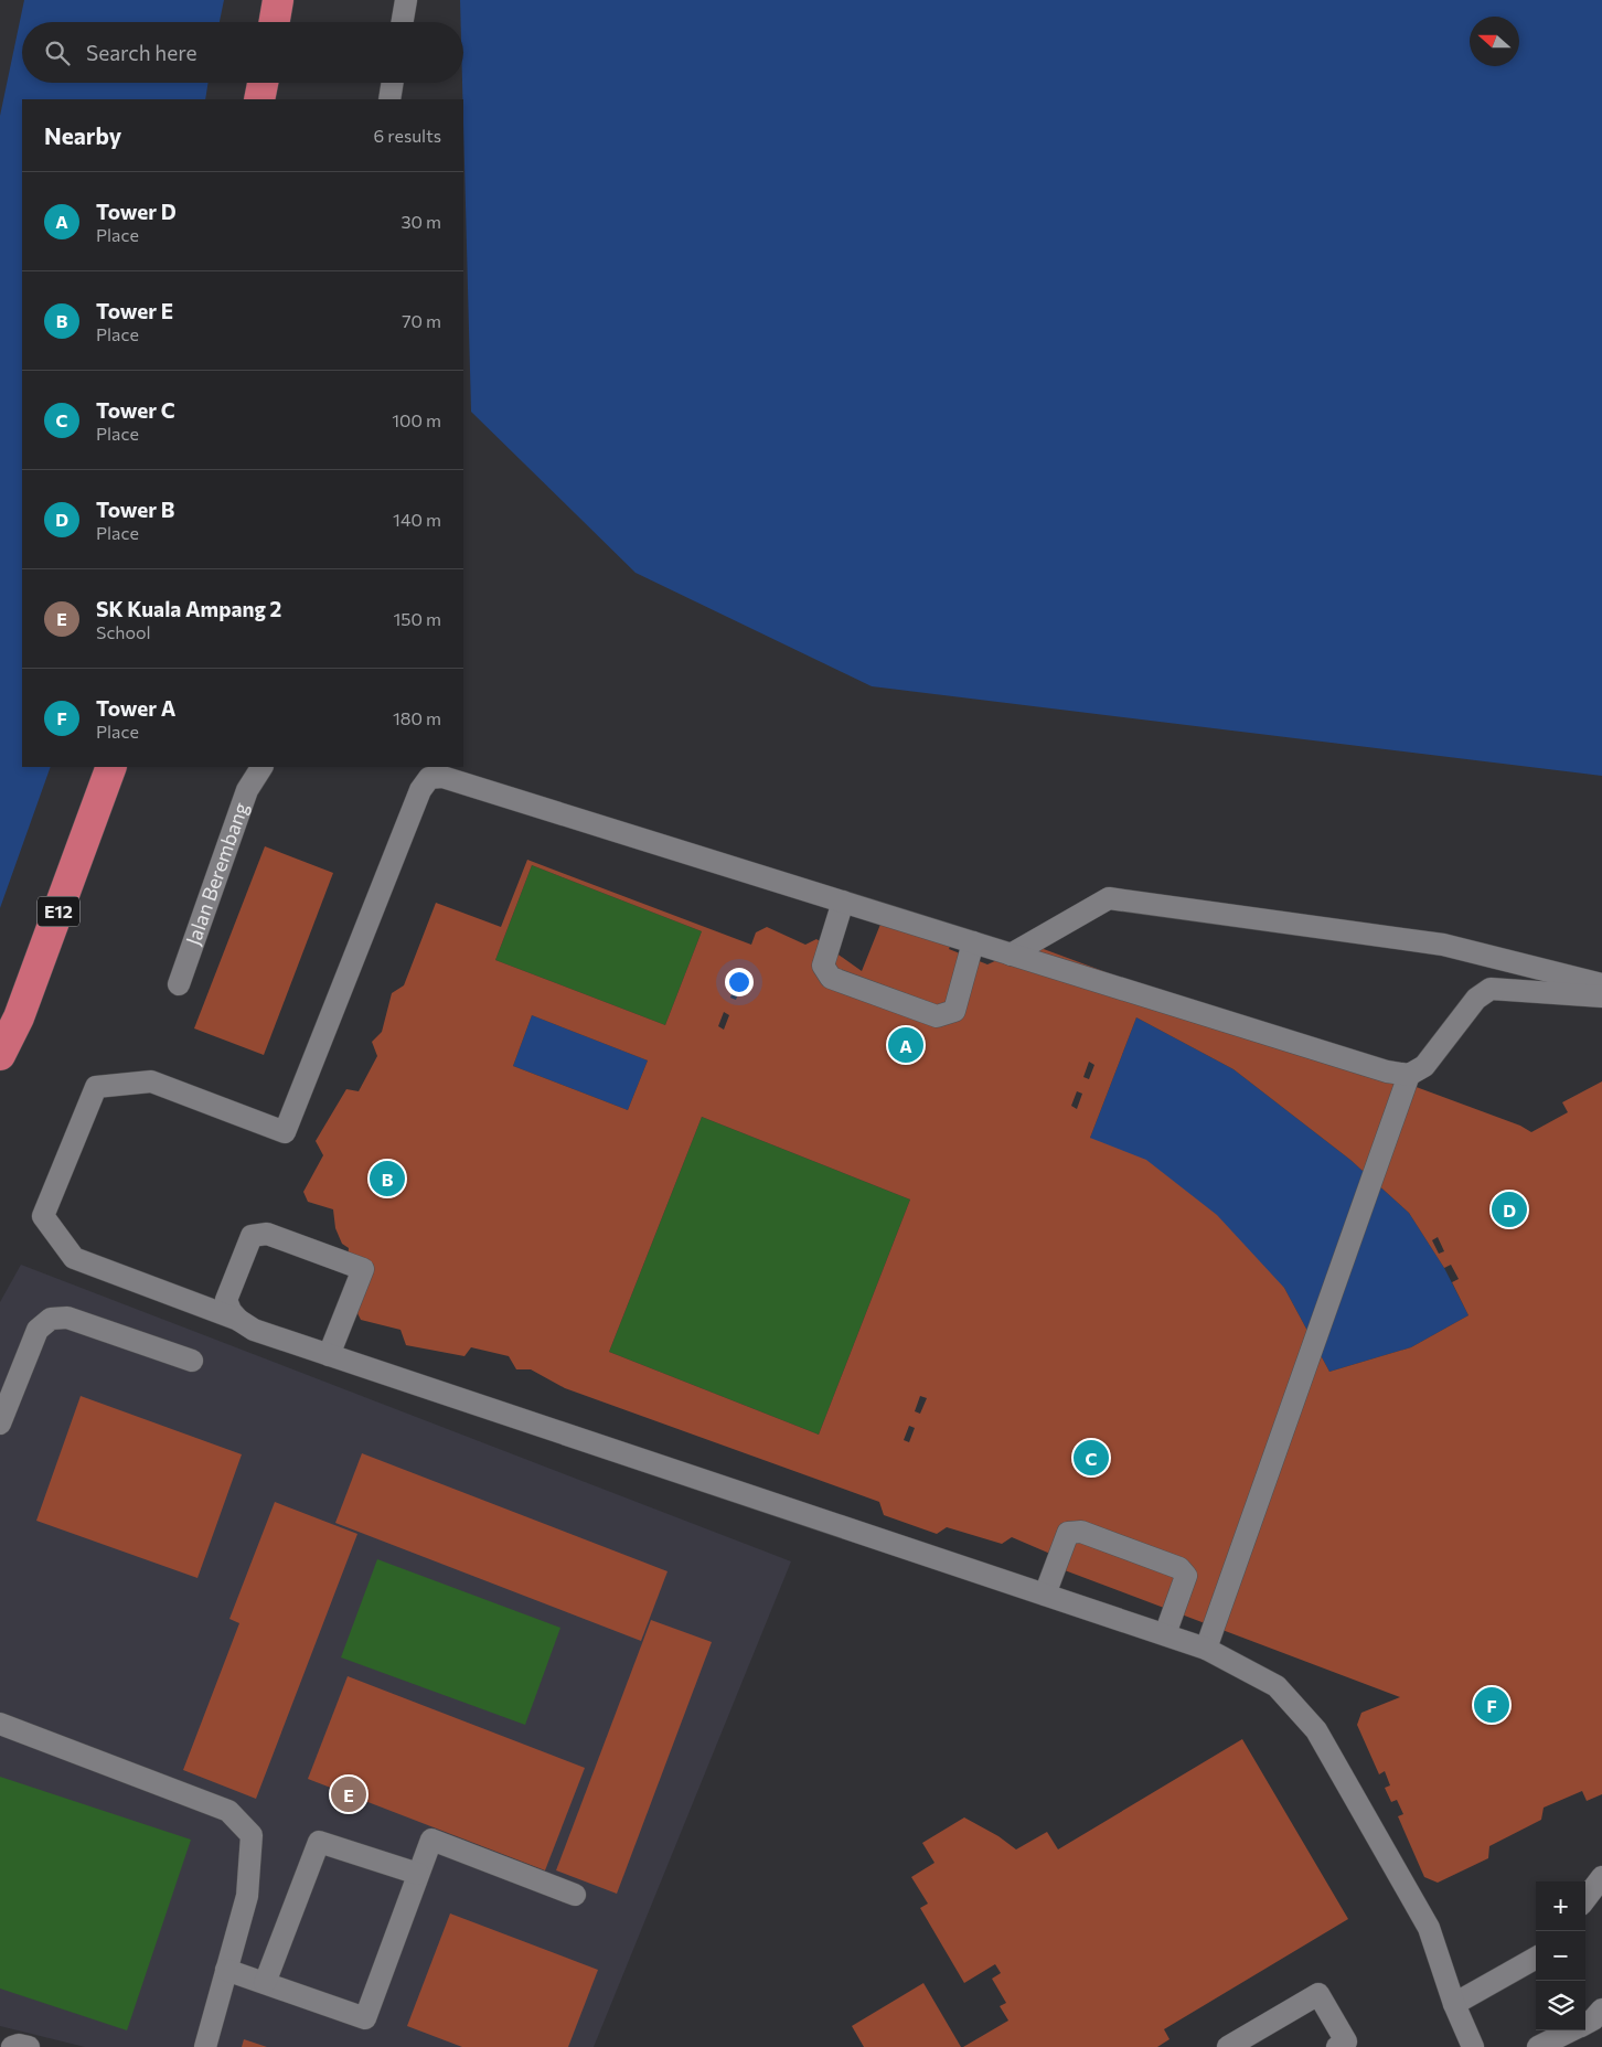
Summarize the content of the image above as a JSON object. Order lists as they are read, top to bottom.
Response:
{
  "streets": {
    "highway": ["E12"],
    "lane": ["Jalan Berembang"]
  },
  "north": "left",
  "page": {
    "search": "Search here",
    "heading": ["Nearby", "6 results"],
    "list": [
      {
        "mark": "A",
        "name": "Tower D",
        "note": "Place",
        "value": "30 m"
      },
      {
        "mark": "B",
        "name": "Tower E",
        "note": "Place",
        "value": "70 m"
      },
      {
        "mark": "C",
        "name": "Tower C",
        "note": "Place",
        "value": "100 m"
      },
      {
        "mark": "D",
        "name": "Tower B",
        "note": "Place",
        "value": "140 m"
      },
      {
        "mark": "E",
        "name": "SK Kuala Ampang 2",
        "note": "School",
        "value": "150 m"
      },
      {
        "mark": "F",
        "name": "Tower A",
        "note": "Place",
        "value": "180 m"
      }
    ],
    "pins": [
      "A",
      "B",
      "D",
      "C",
      "F",
      "E"
    ],
    "map_buttons": ["+", "−"]
  }
}
